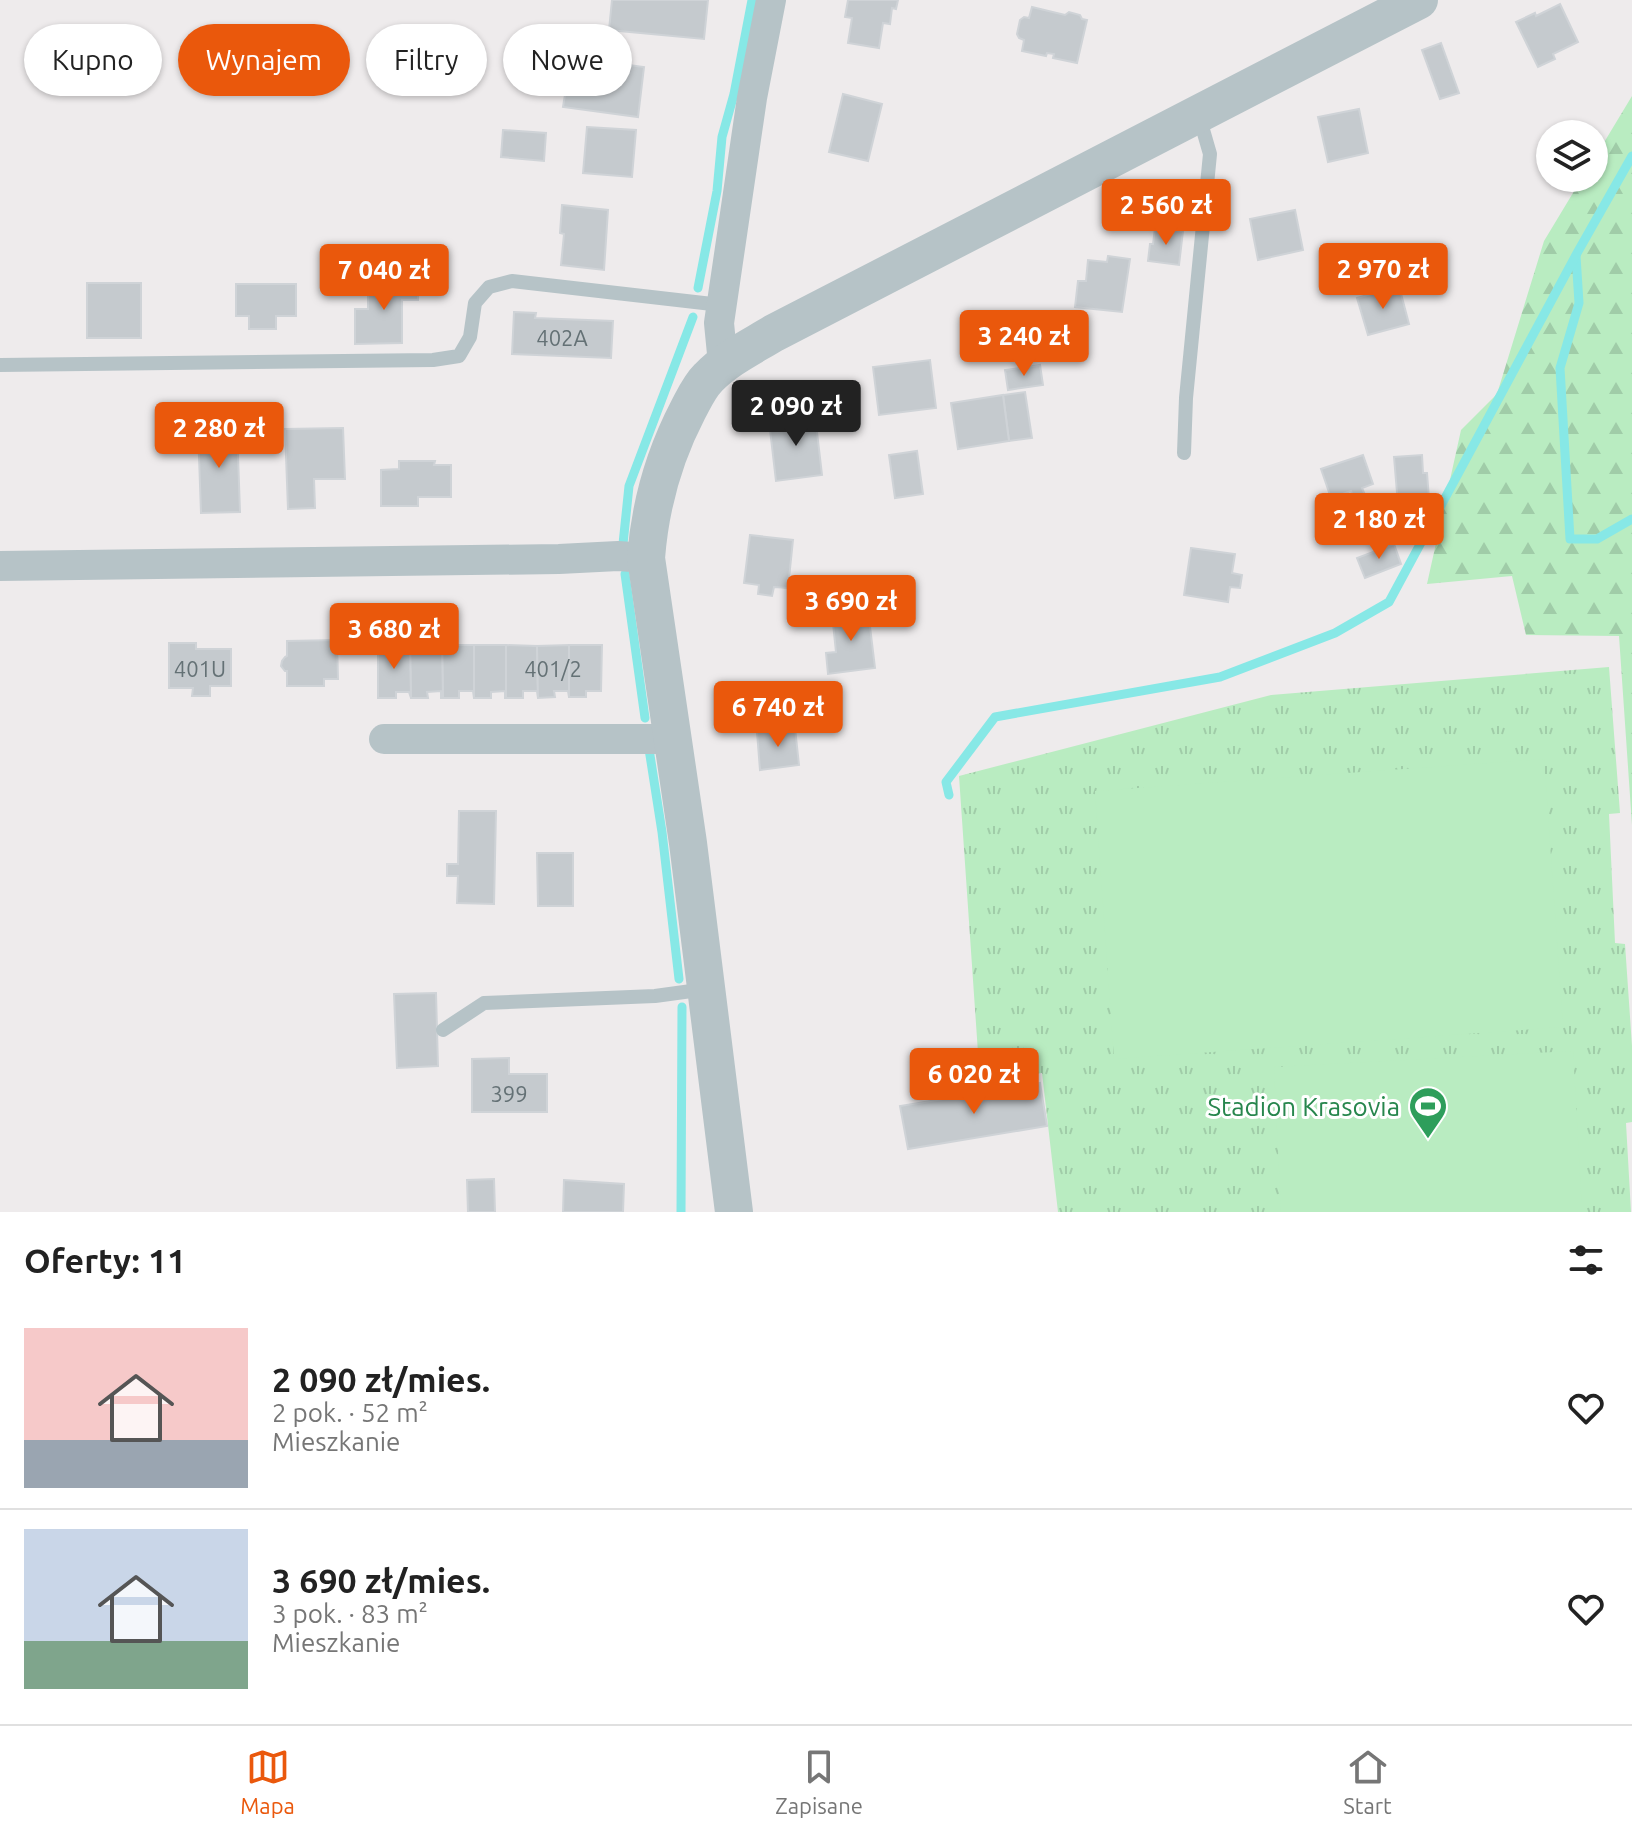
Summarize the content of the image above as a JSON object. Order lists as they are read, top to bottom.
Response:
{
  "places": {
    "sports": ["Stadion Krasovia"]
  },
  "house_numbers": [
    "402A",
    "401U",
    "401/2",
    "399"
  ],
  "page": {
    "chip": [
      "Kupno",
      "Wynajem",
      "Filtry",
      "Nowe"
    ],
    "price": [
      "2 560 zł",
      "2 970 zł",
      "7 040 zł",
      "3 240 zł",
      "2 090 zł",
      "2 280 zł",
      "2 180 zł",
      "3 690 zł",
      "3 680 zł",
      "6 740 zł",
      "6 020 zł"
    ],
    "heading": "Oferty: 11",
    "list": [
      {
        "name": "2 090 zł/mies.",
        "note": "2 pok. · 52 m² · Mieszkanie"
      },
      {
        "name": "3 690 zł/mies.",
        "note": "3 pok. · 83 m² · Mieszkanie"
      }
    ],
    "tabs": ["Mapa", "Zapisane", "Start"]
  }
}
